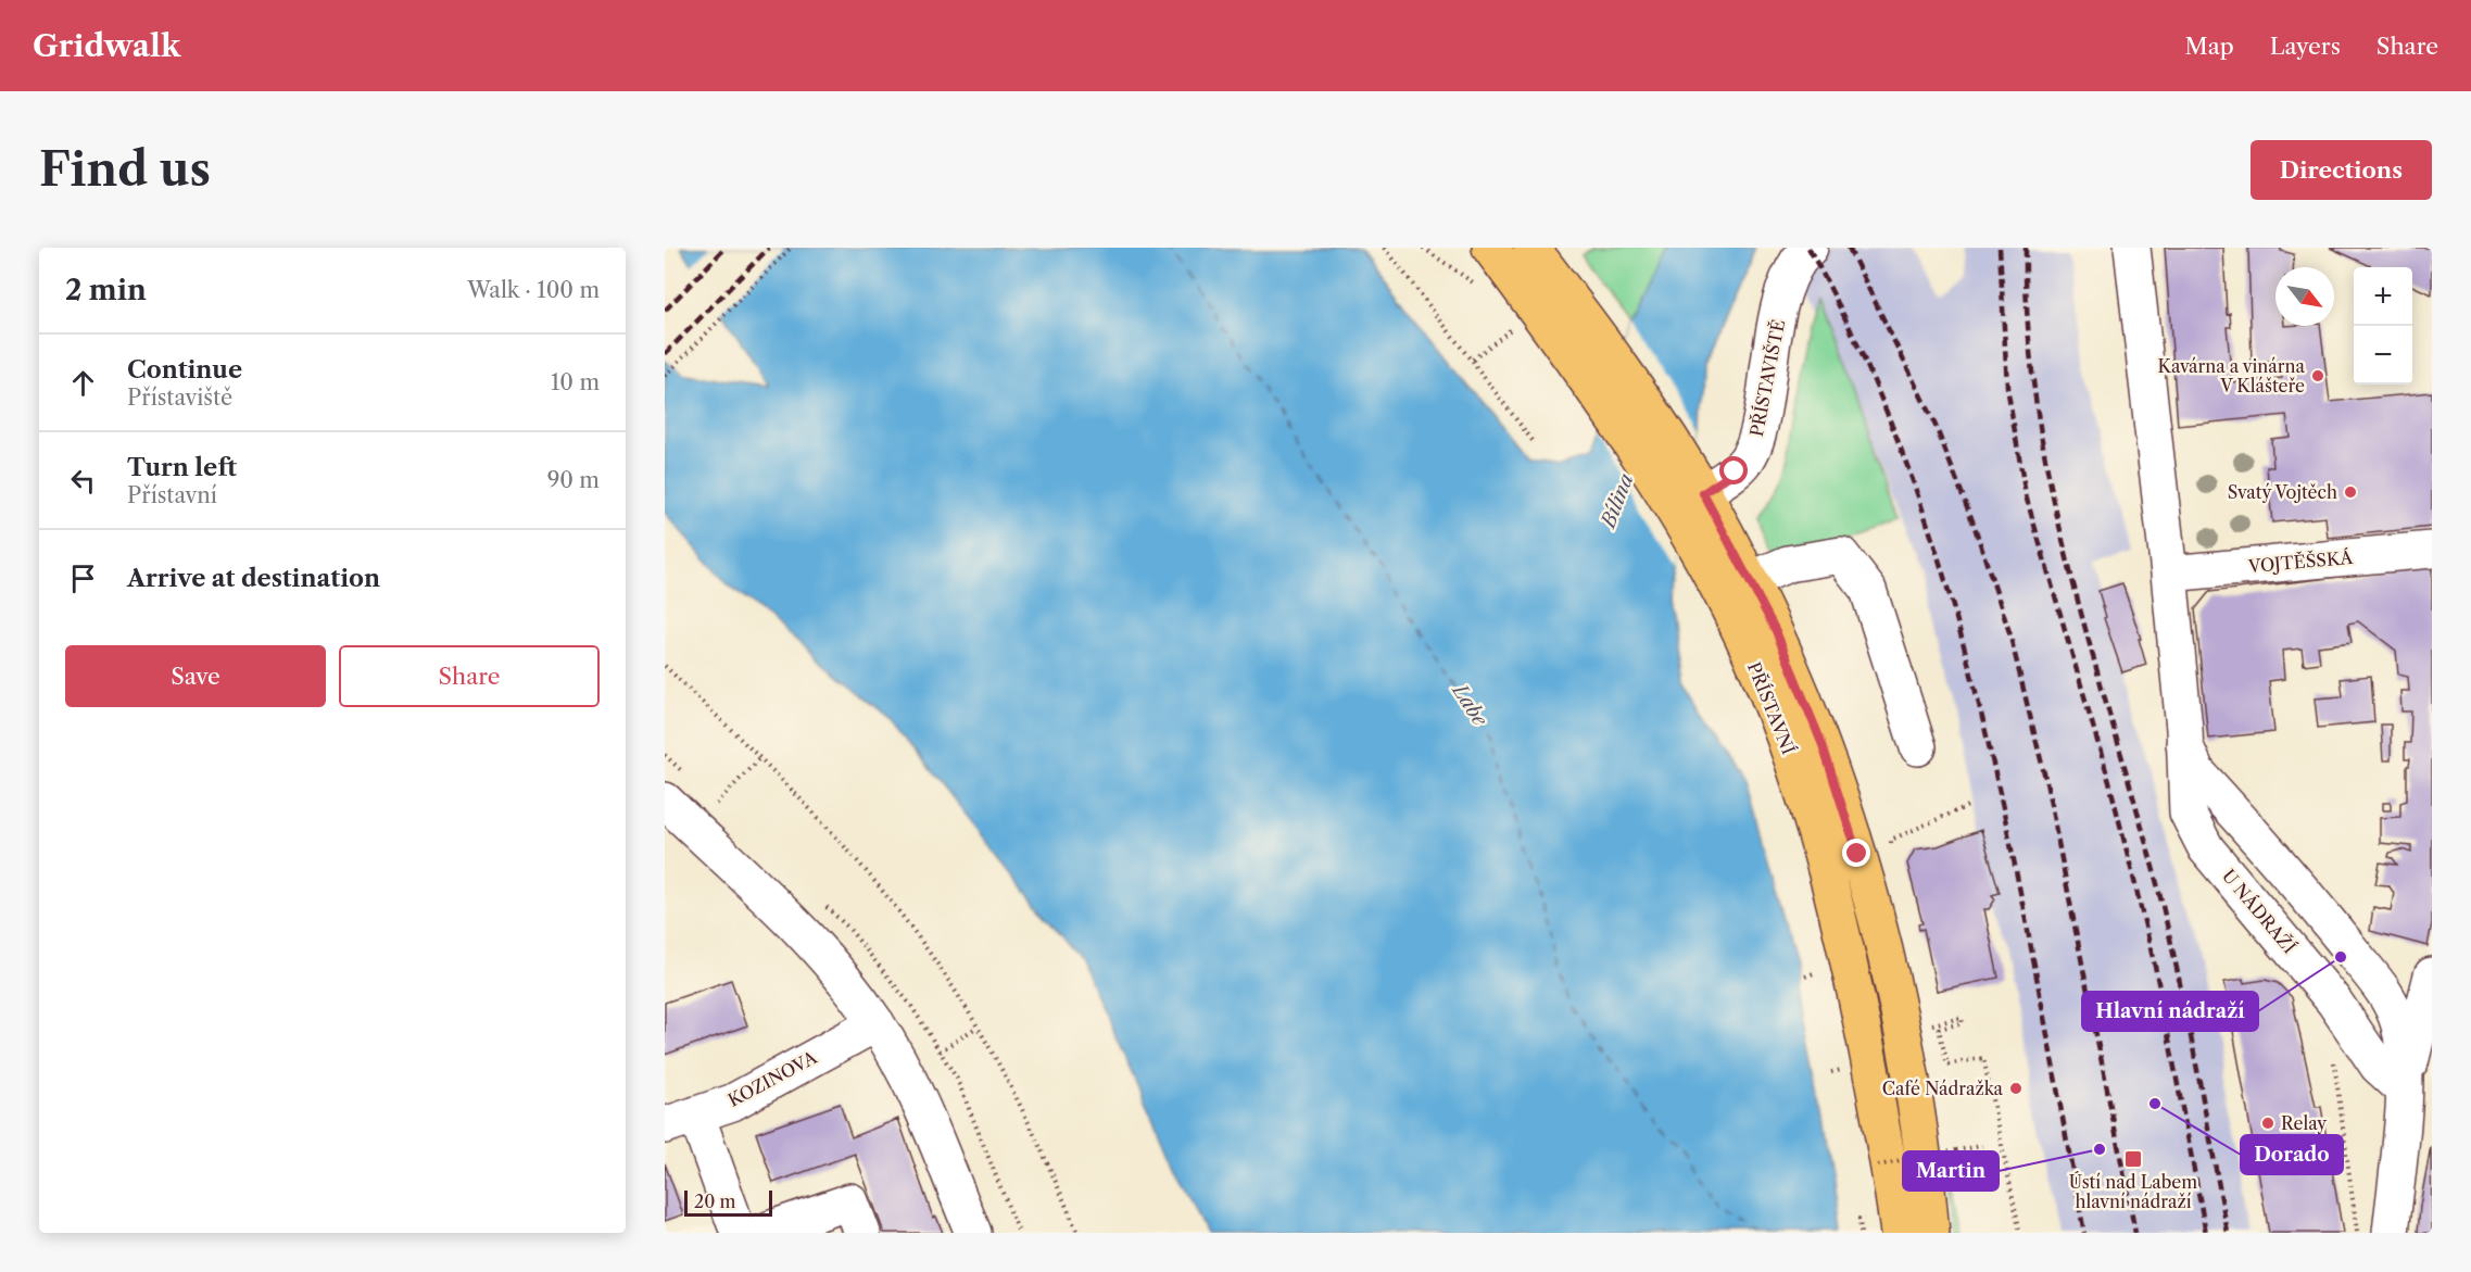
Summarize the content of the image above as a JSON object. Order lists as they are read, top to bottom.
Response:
{
  "streets": {
    "main road": ["PŘÍSTAVNÍ"],
    "street": [
      "PŘÍSTAVIŠTĚ",
      "VOJTĚŠSKÁ",
      "U NÁDRAŽÍ",
      "KOZINOVA"
    ]
  },
  "crossings": [
    ["PŘÍSTAVIŠTĚ", "PŘÍSTAVNÍ"],
    ["VOJTĚŠSKÁ", "U NÁDRAŽÍ"]
  ],
  "water": ["Bílina", "Labe"],
  "places": {
    "other": [
      "Kavárna a vinárna V Klášteře",
      "Svatý Vojtěch",
      "Hlavní nádraží",
      "Café Nádražka",
      "Dorado",
      "Relay",
      "Martin"
    ],
    "transit": ["Ústí nad Labem hlavní nádraží"]
  },
  "scale_bar": "20 m",
  "north": "bottom right",
  "page": {
    "header": "Gridwalk",
    "nav": ["Map", "Layers", "Share"],
    "buttons": [
      "Directions",
      ["Save", "Share"]
    ],
    "title": "Find us",
    "heading": ["2 min", "Walk · 100 m"],
    "map_buttons": ["+", "−"],
    "list": [
      ["Continue", "Přístaviště", "10 m"],
      ["Turn left", "Přístavní", "90 m"],
      "Arrive at destination"
    ],
    "scale": "20 m"
  }
}
